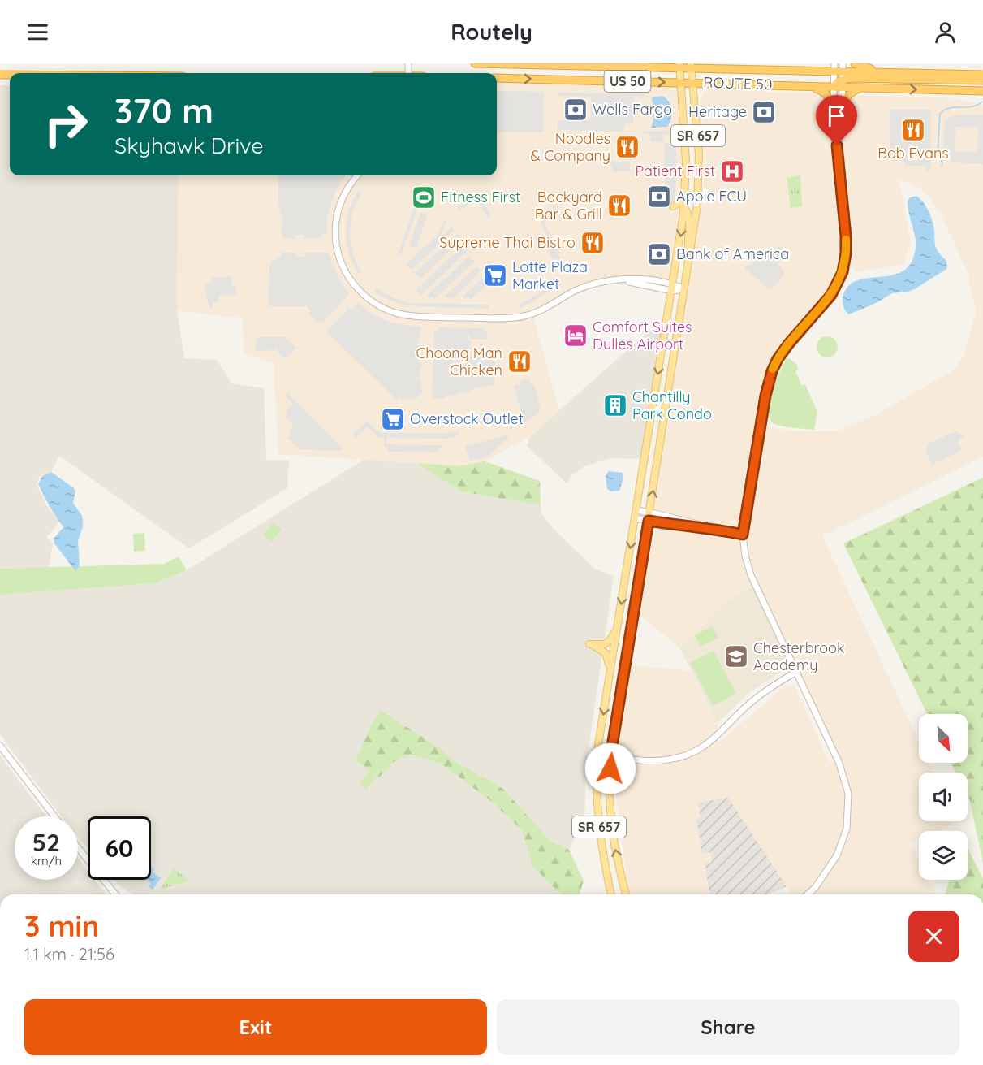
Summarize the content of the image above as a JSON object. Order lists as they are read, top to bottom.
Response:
{
  "streets": {
    "highway": ["US 50", "ROUTE 50"],
    "main road": ["SR 657"]
  },
  "crossings": [
    ["ROUTE 50", "SR 657"]
  ],
  "places": {
    "bank": [
      "Wells Fargo",
      "Heritage",
      "Apple FCU",
      "Bank of America"
    ],
    "restaurant": [
      "Bob Evans",
      "Noodles & Company",
      "Backyard Bar & Grill",
      "Supreme Thai Bistro",
      "Choong Man Chicken"
    ],
    "hospital": ["Patient First"],
    "sports": ["Fitness First"],
    "supermarket": ["Lotte Plaza Market", "Overstock Outlet"],
    "hotel": ["Comfort Suites Dulles Airport"],
    "building": ["Chantilly Park Condo"],
    "school or university": ["Chesterbrook Academy"]
  },
  "north": "bottom right",
  "page": {
    "header": "Routely",
    "turn": ["370 m", "Skyhawk Drive"],
    "speed": "52 km/h",
    "limit": "60",
    "heading": ["3 min", "1.1 km · 21:56"],
    "buttons": ["Exit", "Share"]
  }
}
